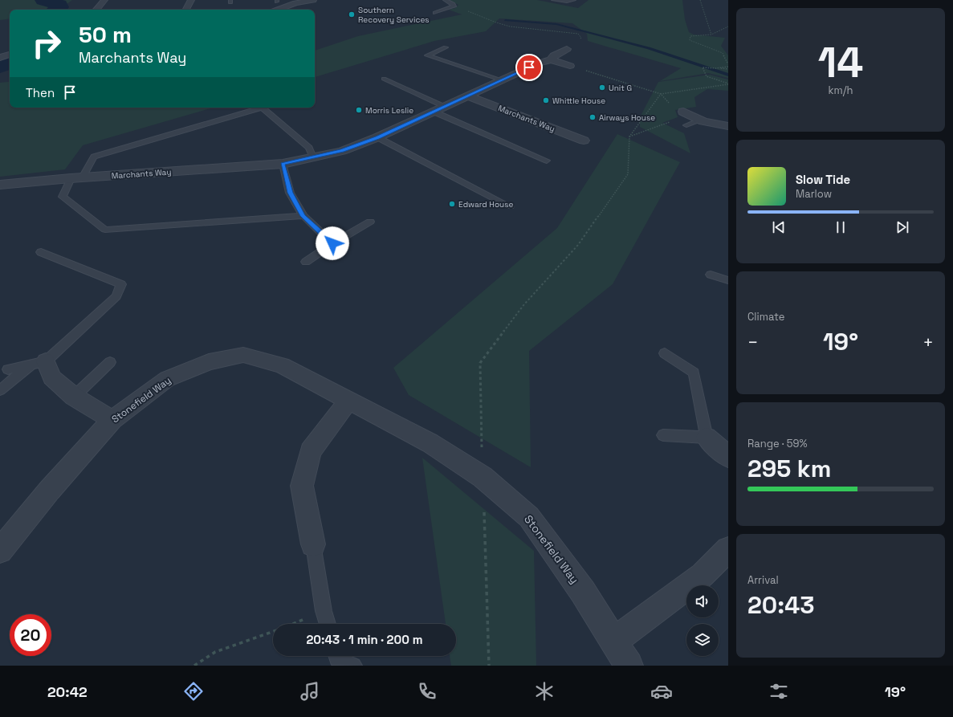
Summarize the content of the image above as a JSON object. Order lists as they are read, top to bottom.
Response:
{
  "streets": {
    "street": ["Marchants Way", "Stonefield Way"]
  },
  "places": [
    "Southern Recovery Services",
    "Unit G",
    "Whittle House",
    "Morris Leslie",
    "Airways House",
    "Edward House"
  ],
  "page": {
    "tile": [
      ["14", "km/h"],
      "Climate",
      ["Range · 59%", "295 km"],
      ["Arrival", "20:43"]
    ],
    "turn": ["50 m", "Marchants Way"],
    "then": "Then",
    "song": ["Slow Tide", "Marlow"],
    "heat": ["−", "19°", "+"],
    "limit": "20",
    "trip": "20:43 · 1 min · 200 m",
    "tabs": ["20:42", "19°"]
  }
}
